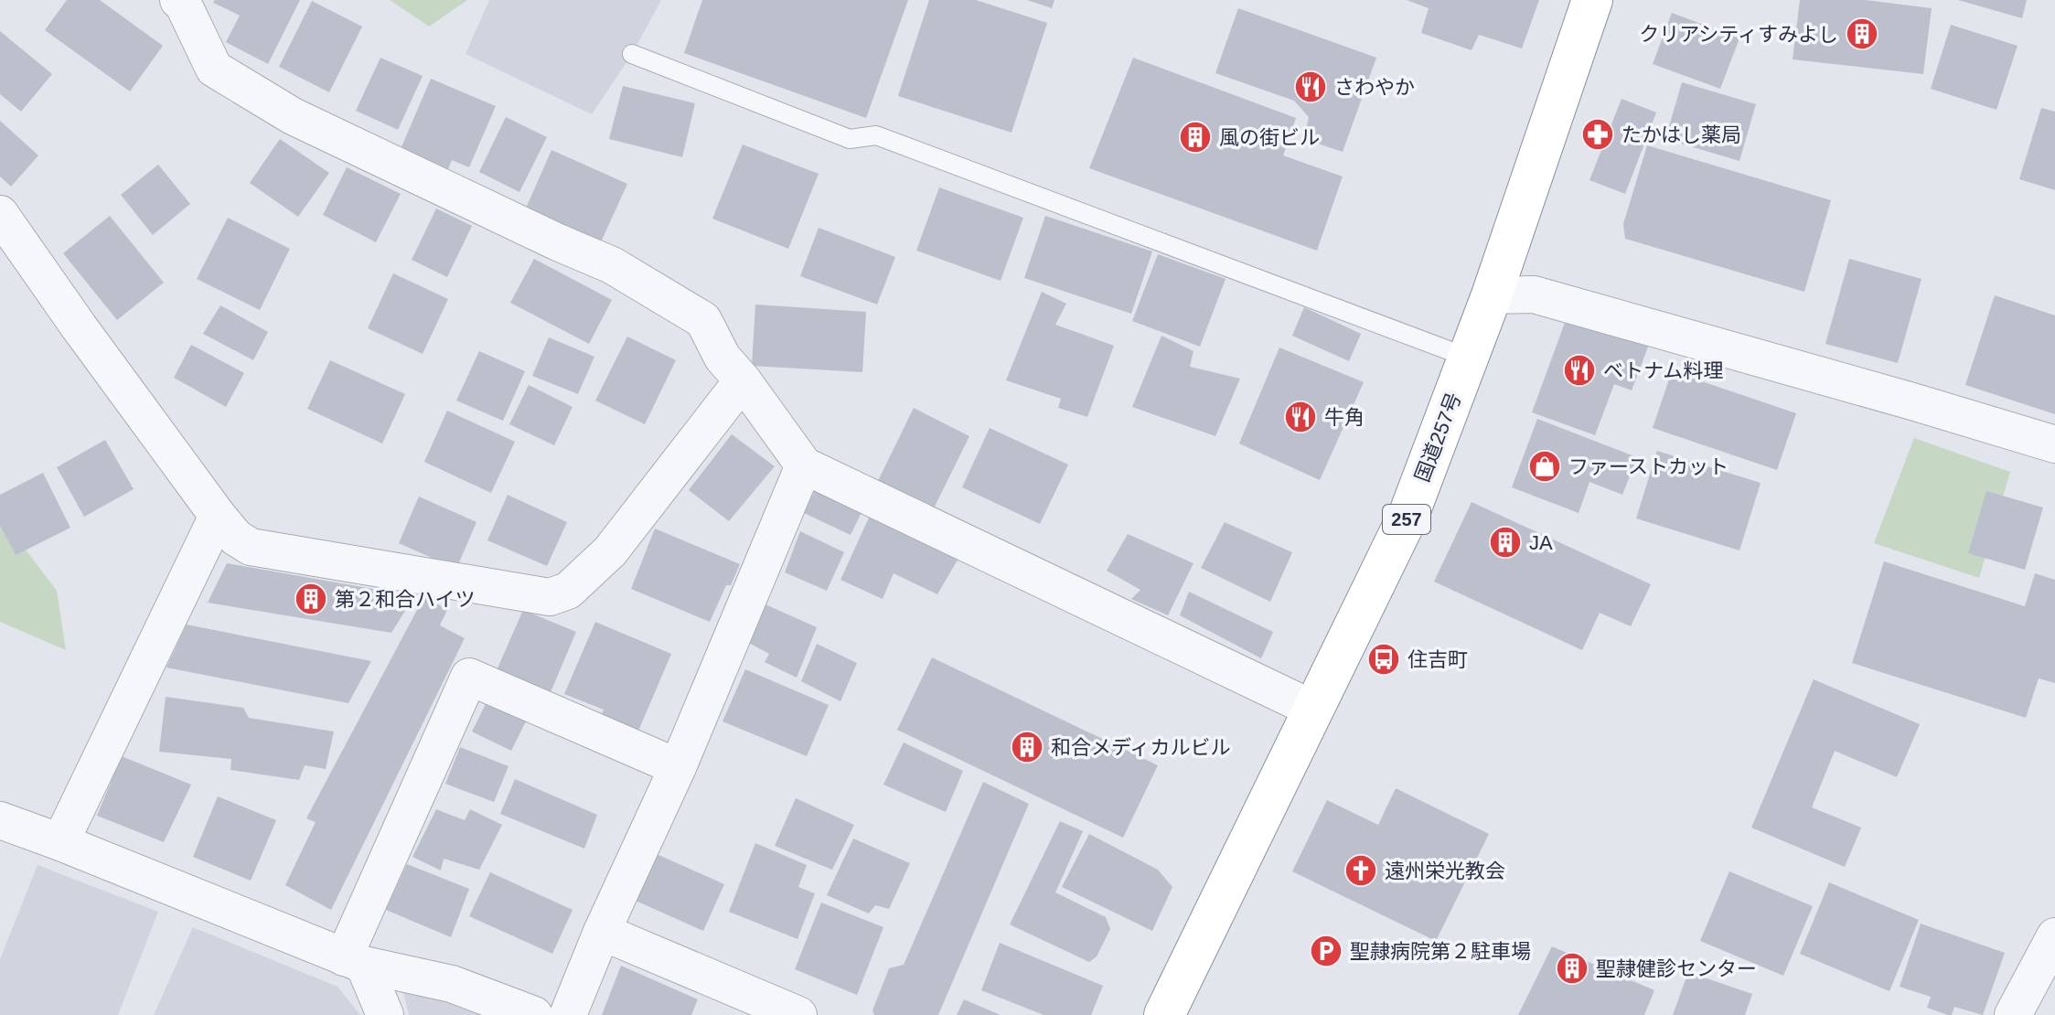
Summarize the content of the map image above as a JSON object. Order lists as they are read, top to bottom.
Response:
{
  "streets": {
    "highway": ["国道257号", "257"]
  },
  "places": {
    "building": [
      "クリアシティすみよし",
      "風の街ビル",
      "JA",
      "第２和合ハイツ",
      "和合メディカルビル",
      "聖隷健診センター"
    ],
    "restaurant": ["さわやか", "ベトナム料理", "牛角"],
    "pharmacy": ["たかはし薬局"],
    "shop": ["ファーストカット"],
    "bus stop": ["住吉町"],
    "church": ["遠州栄光教会"],
    "parking": ["聖隷病院第２駐車場"]
  }
}
